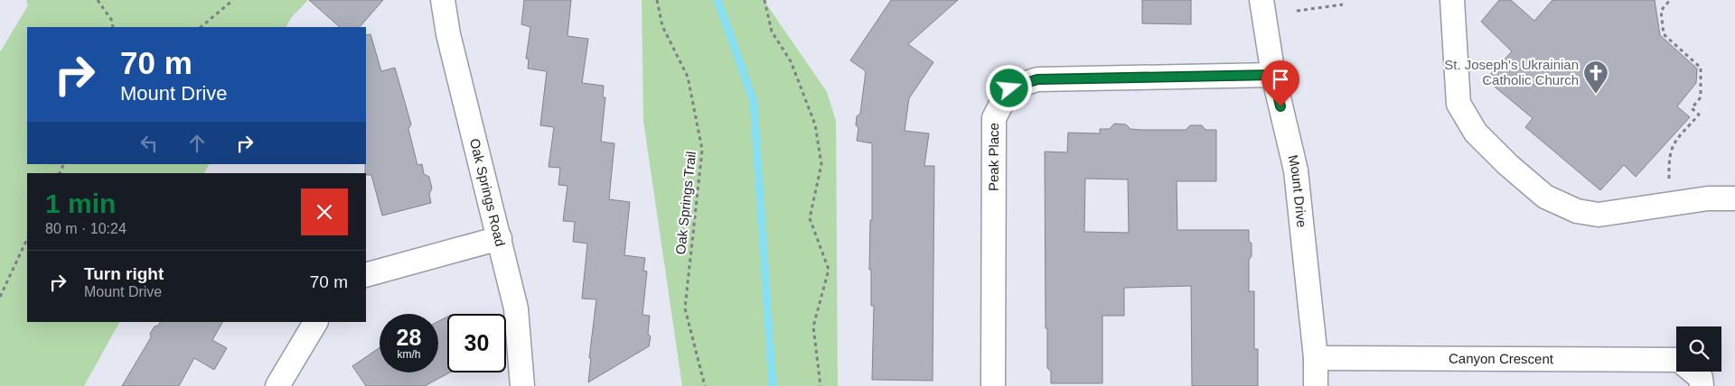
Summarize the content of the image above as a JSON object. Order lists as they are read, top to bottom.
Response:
{
  "streets": {
    "street": [
      "Peak Place",
      "Oak Springs Road",
      "Mount Drive",
      "Canyon Crescent"
    ],
    "path": ["Oak Springs Trail"]
  },
  "crossings": [
    ["Peak Place", "Mount Drive"],
    ["Mount Drive", "Canyon Crescent"]
  ],
  "places": {
    "church": ["St. Joseph's Ukrainian Catholic Church"]
  },
  "page": {
    "turn": ["70 m", "Mount Drive"],
    "heading": ["1 min", "80 m · 10:24"],
    "list": [
      {
        "name": "Turn right",
        "note": "Mount Drive",
        "value": "70 m"
      }
    ],
    "speed": "28 km/h",
    "limit": "30"
  }
}
